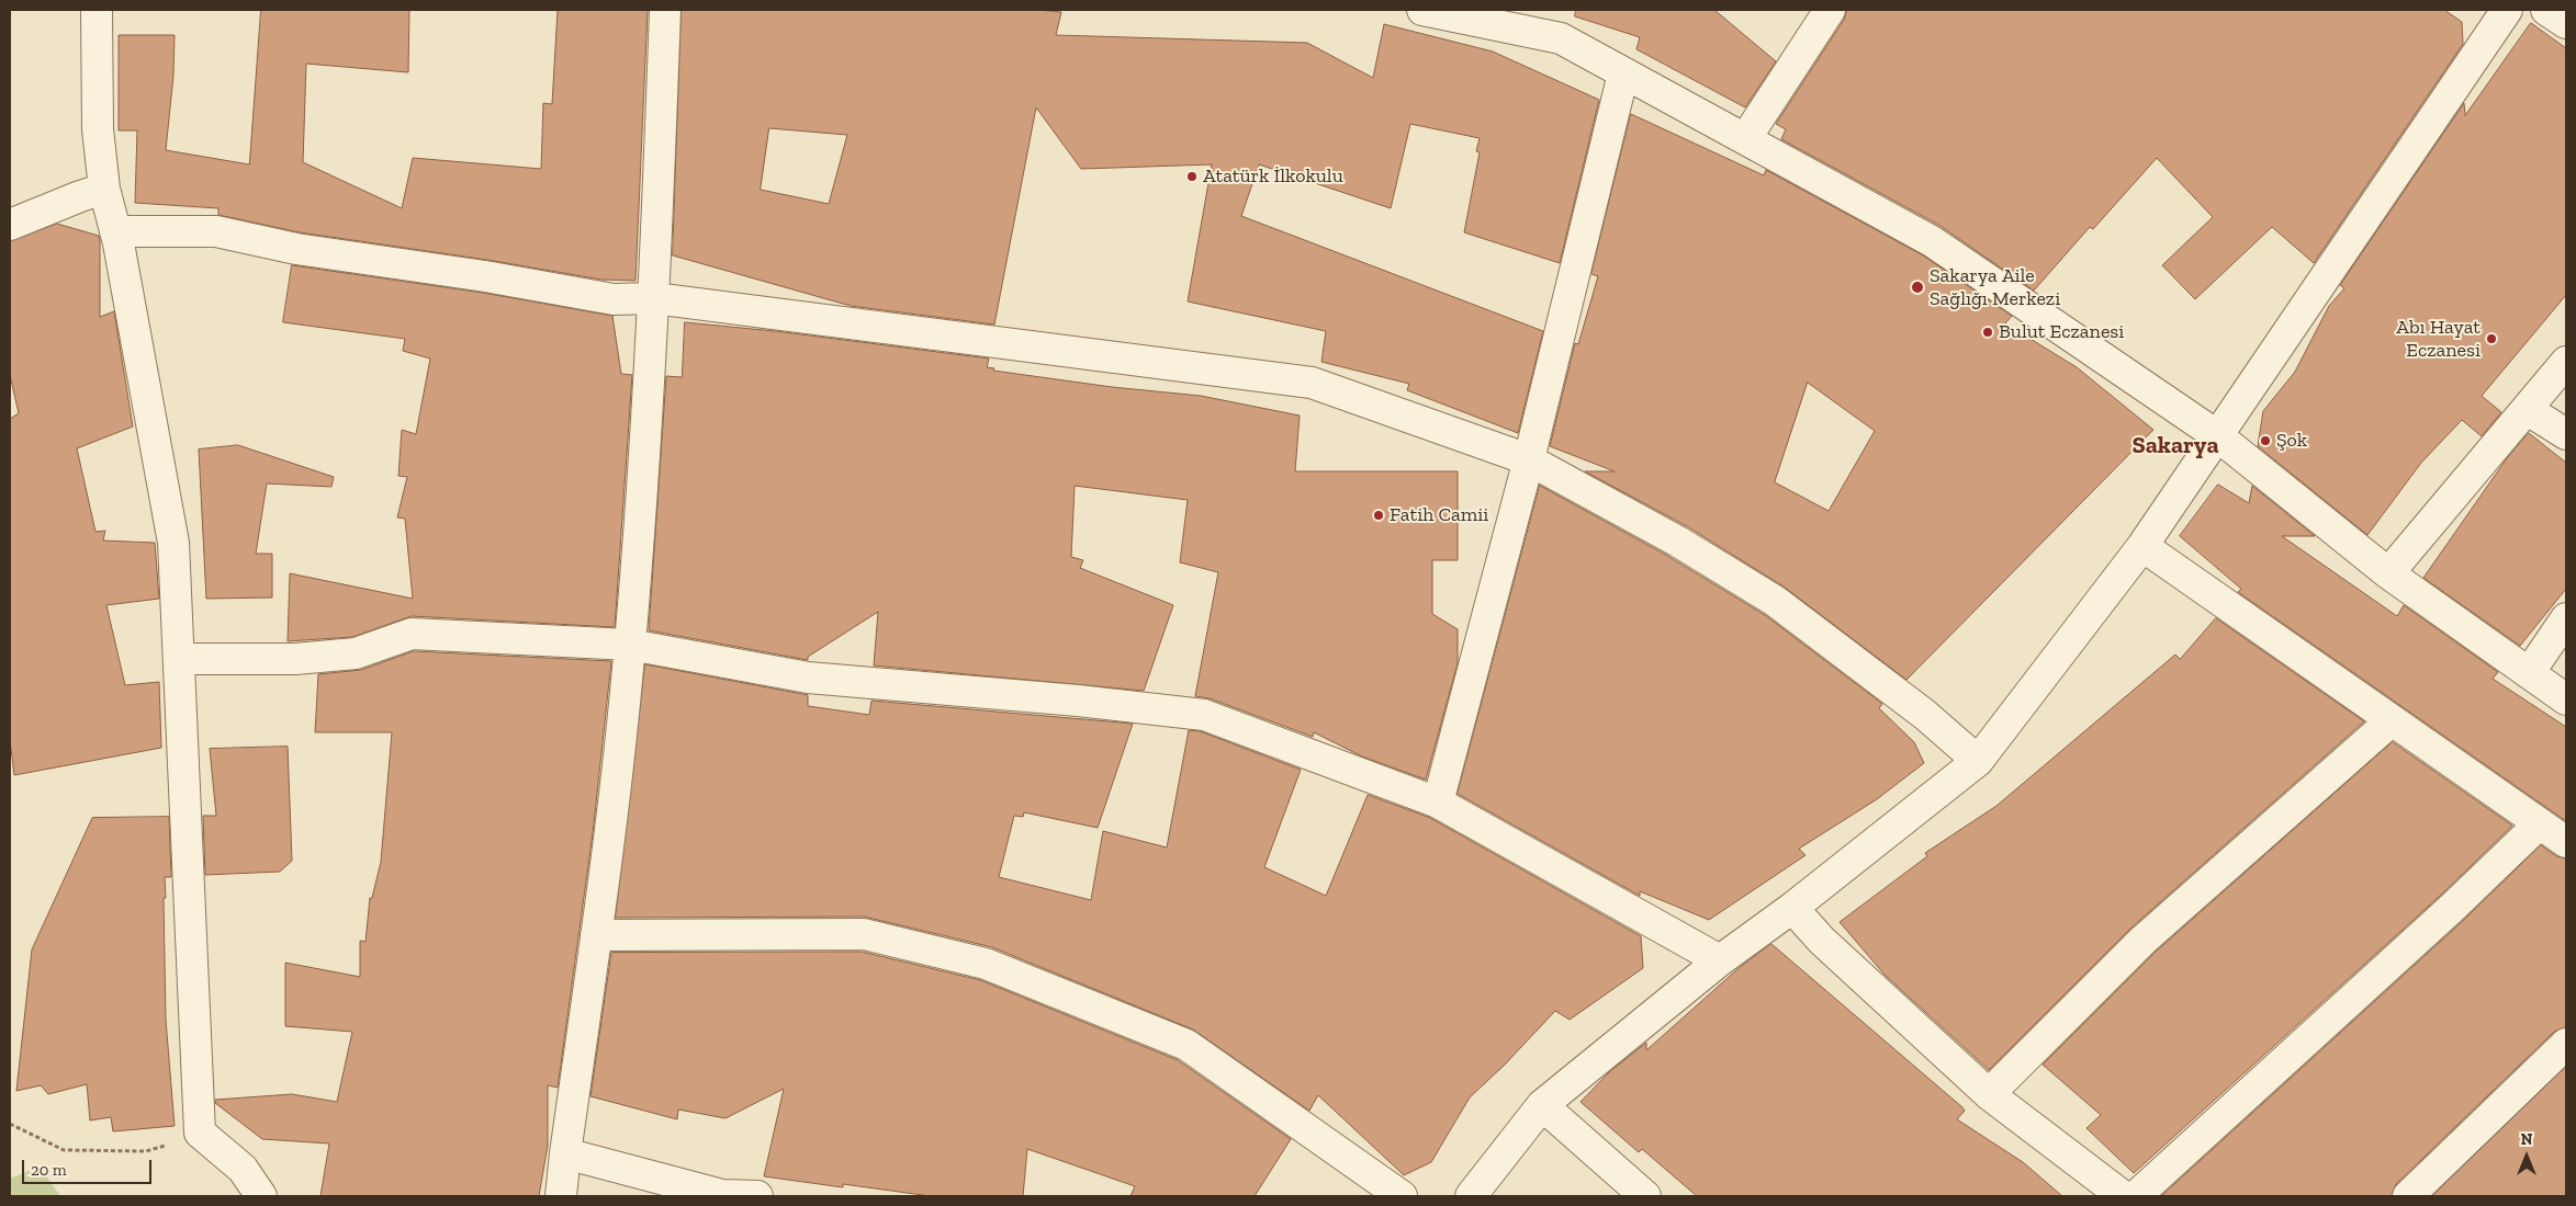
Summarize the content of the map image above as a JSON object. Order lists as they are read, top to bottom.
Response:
{
  "districts": ["Sakarya"],
  "places": [
    "Atatürk İlkokulu",
    "Sakarya Aile Sağlığı Merkezi",
    "Bulut Eczanesi",
    "Abı Hayat Eczanesi",
    "Şok",
    "Fatih Camii"
  ],
  "scale_bar": "20 m",
  "north": "top"
}
